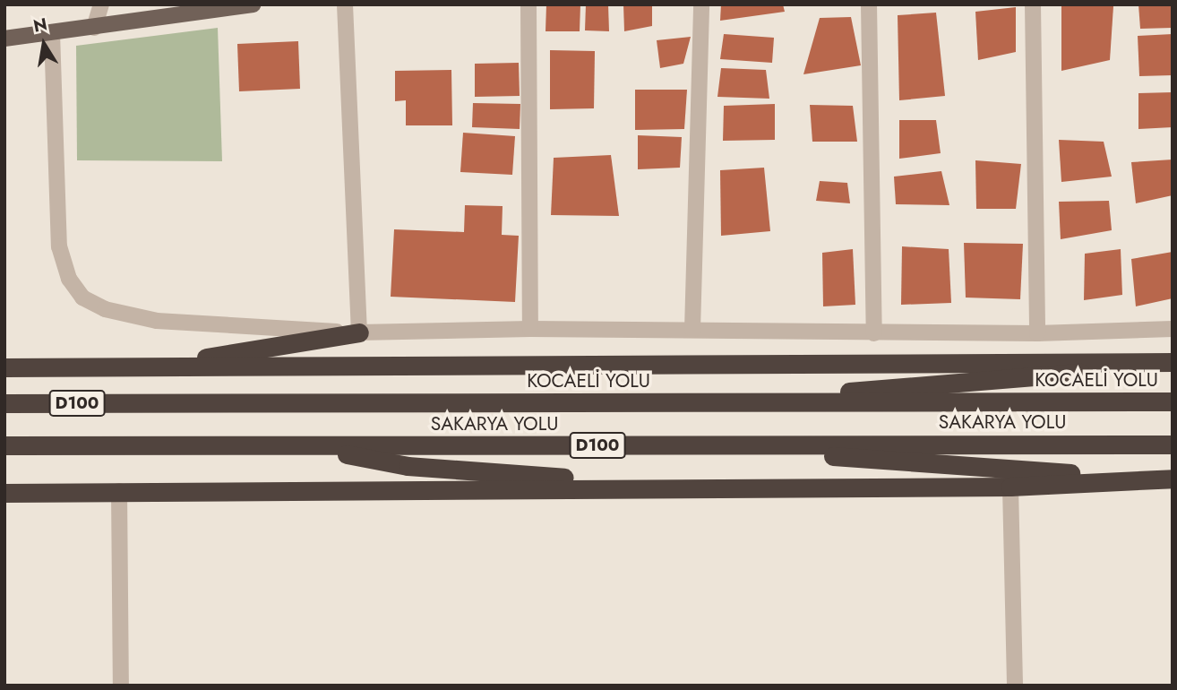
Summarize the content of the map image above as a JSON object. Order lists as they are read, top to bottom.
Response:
{
  "streets": {
    "highway": ["KOCAELİ YOLU", "D100", "SAKARYA YOLU"]
  },
  "north": "top"
}
